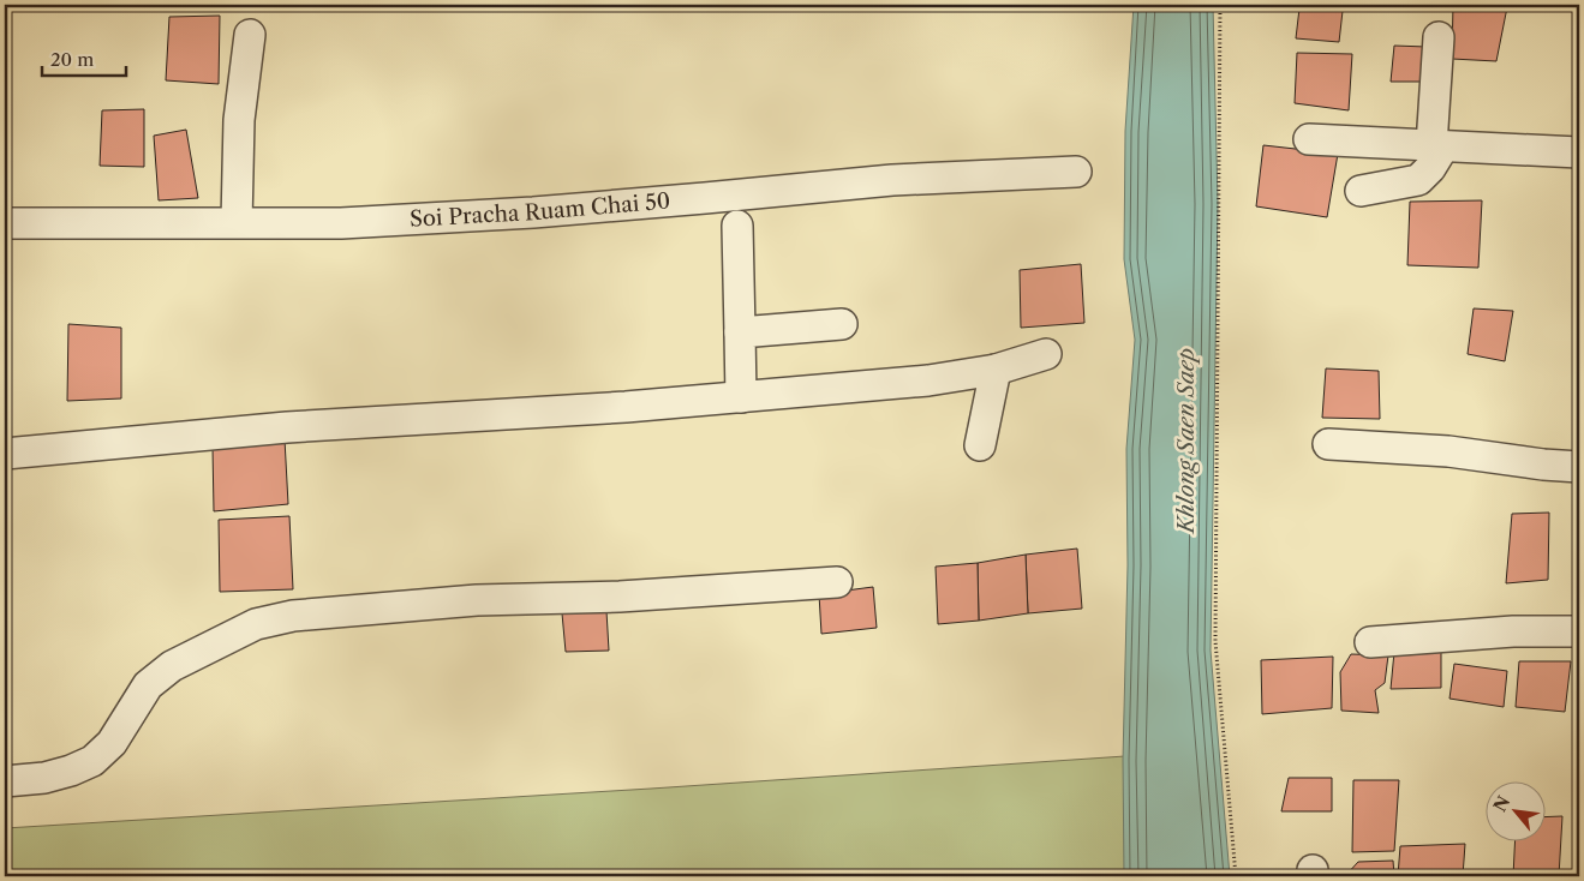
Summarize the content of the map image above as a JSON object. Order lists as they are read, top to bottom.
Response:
{
  "streets": {
    "street": ["Soi Pracha Ruam Chai 50"]
  },
  "water": ["Khlong Saen Saep"],
  "scale_bar": "20 m",
  "north": "top left"
}
